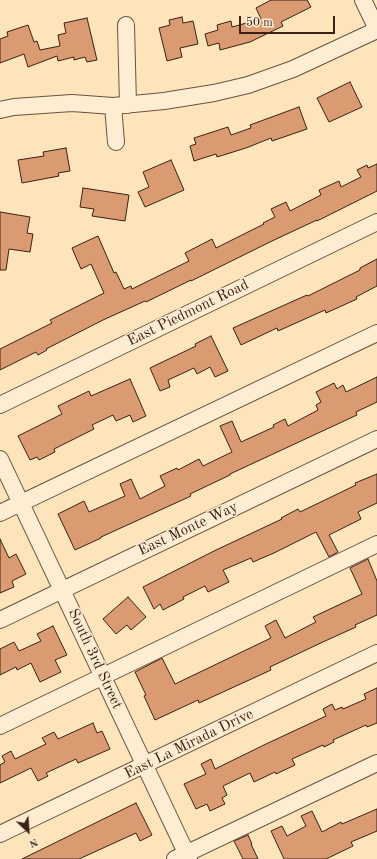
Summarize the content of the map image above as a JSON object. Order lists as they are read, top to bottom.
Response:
{
  "streets": {
    "street": [
      "East Piedmont Road",
      "East Monte Way",
      "South 3rd Street",
      "East La Mirada Drive"
    ]
  },
  "crossings": [
    ["East Monte Way", "South 3rd Street"],
    ["South 3rd Street", "East La Mirada Drive"]
  ],
  "scale_bar": "50 m",
  "north": "bottom right"
}
